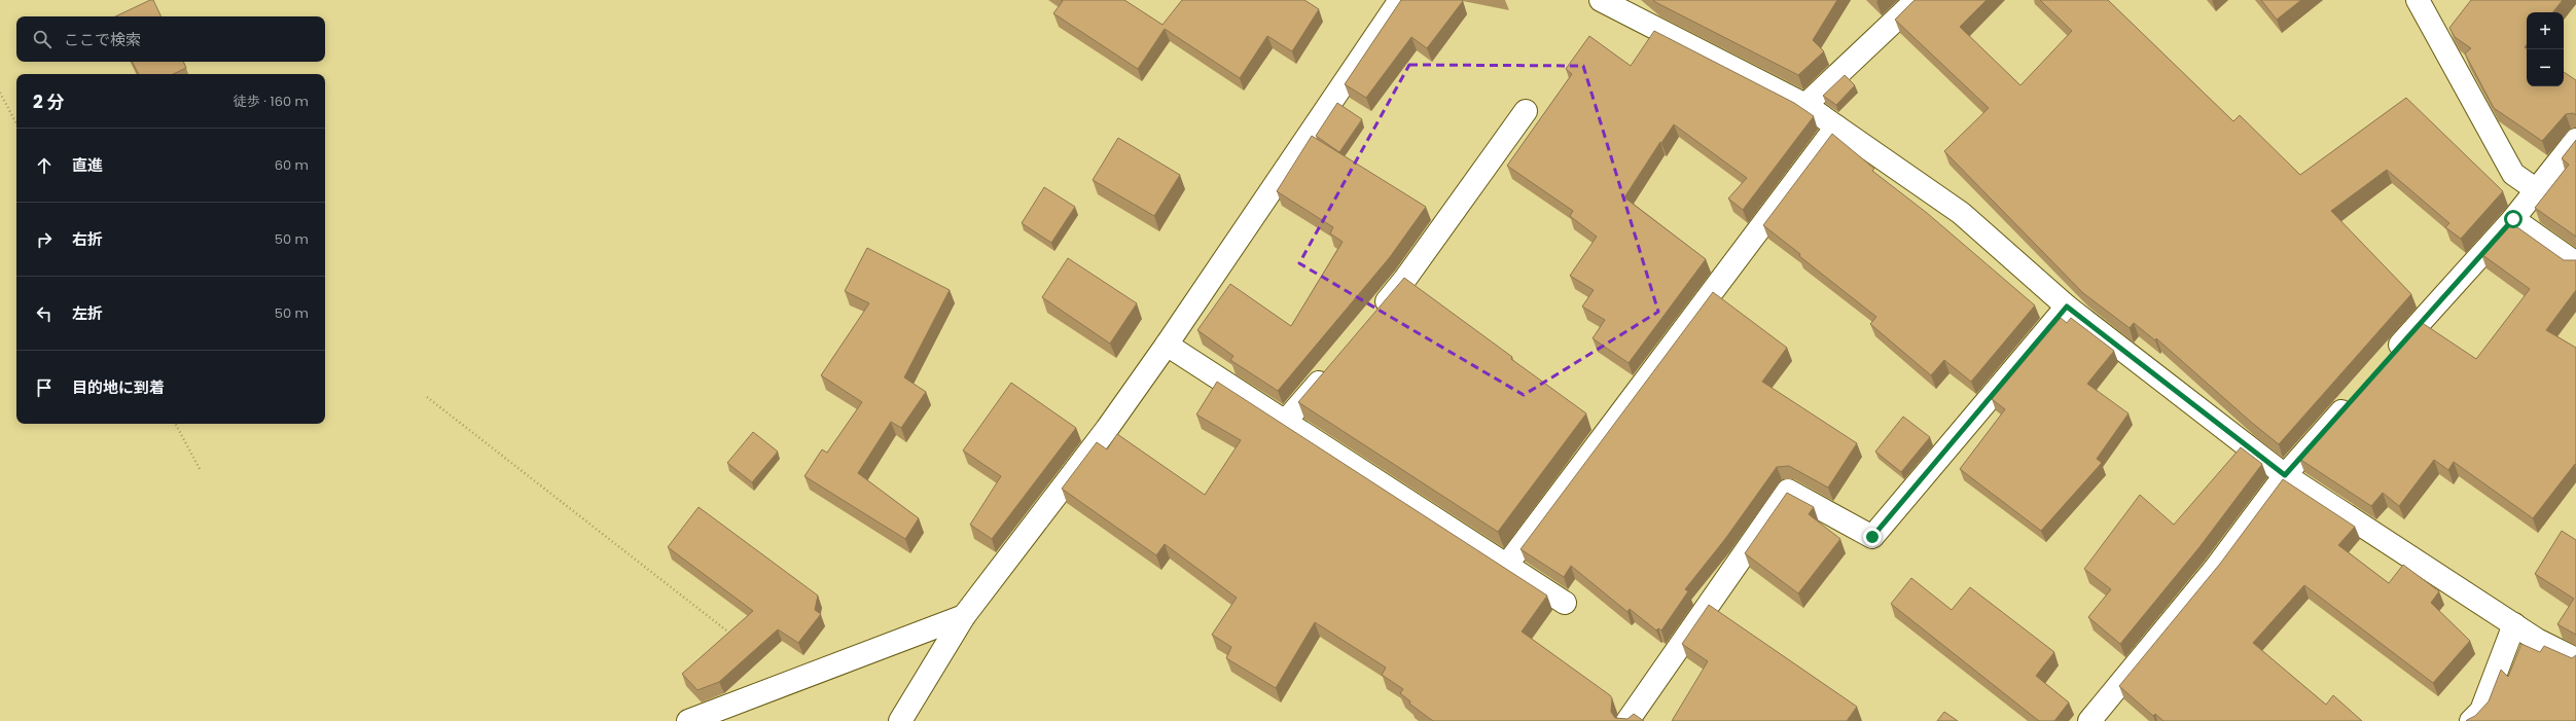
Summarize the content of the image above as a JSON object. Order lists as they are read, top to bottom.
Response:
{
  "page": {
    "map_buttons": ["+", "−"],
    "search": "ここで検索",
    "heading": ["2 分", "徒歩 · 160 m"],
    "list": [
      ["直進", "60 m"],
      ["右折", "50 m"],
      ["左折", "50 m"],
      "目的地に到着"
    ]
  }
}
